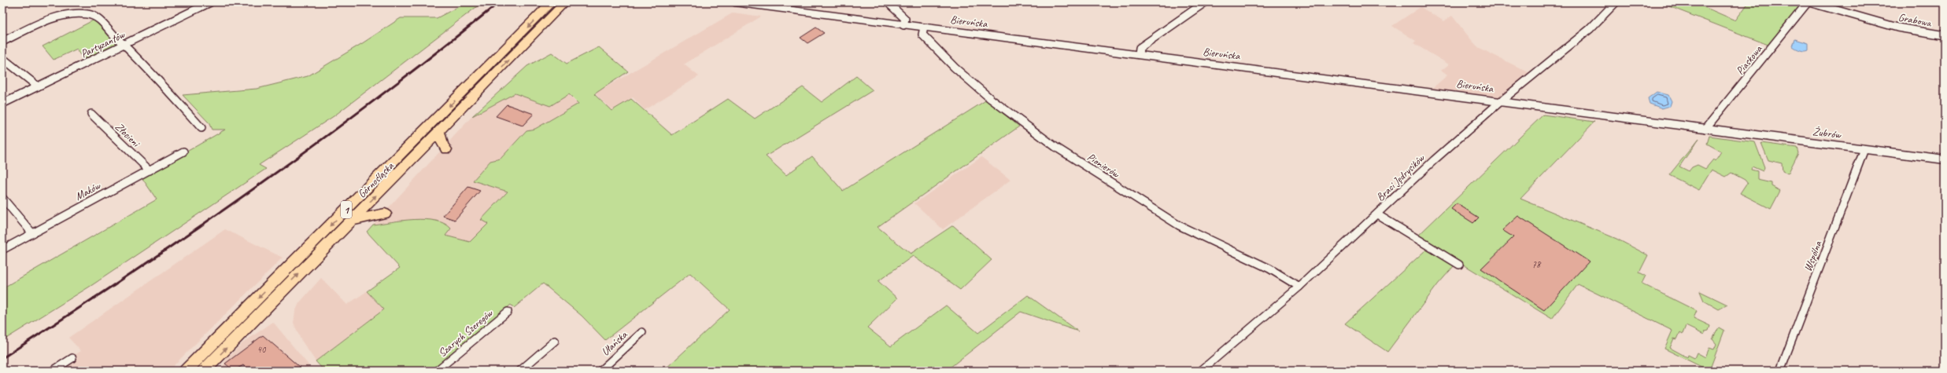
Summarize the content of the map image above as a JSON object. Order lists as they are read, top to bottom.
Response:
{
  "streets": {
    "main road": [
      "Bieruńska",
      "Żubrów",
      "Górnośląska",
      "1"
    ],
    "street": [
      "Grabowa",
      "Partyzantów",
      "Piaskowa",
      "Złocieni",
      "Pionierów",
      "Braci Jędrysików",
      "Maków",
      "Wspólna",
      "Szarych Szeregów",
      "Ułańska"
    ]
  },
  "crossings": [
    ["Grabowa", "Piaskowa"],
    ["Bieruńska", "Piaskowa"],
    ["Bieruńska", "Żubrów"],
    ["Bieruńska", "Pionierów"],
    ["Bieruńska", "Braci Jędrysików"],
    ["Piaskowa", "Żubrów"],
    ["Żubrów", "Wspólna"],
    ["Złocieni", "Maków"],
    ["Pionierów", "Braci Jędrysików"]
  ],
  "house_numbers": ["78", "40"]
}
